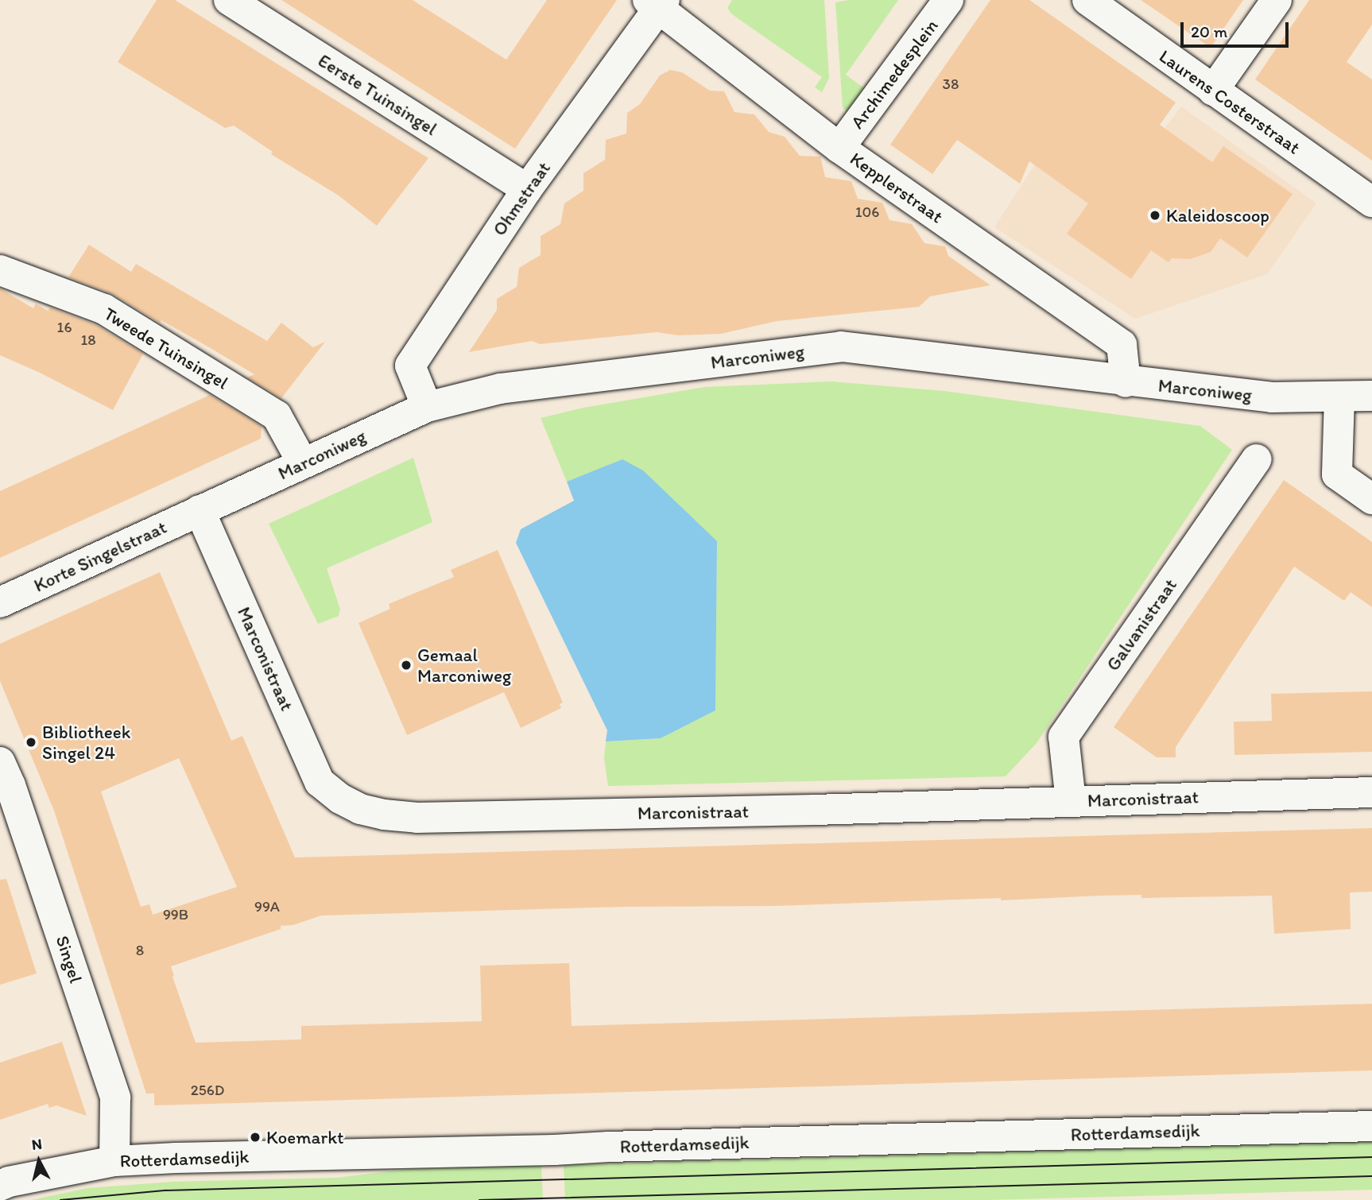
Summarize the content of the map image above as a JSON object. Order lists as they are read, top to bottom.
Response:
{
  "streets": {
    "street": [
      "Archimedesplein",
      "Eerste Tuinsingel",
      "Laurens Costerstraat",
      "Kepplerstraat",
      "Ohmstraat",
      "Tweede Tuinsingel",
      "Marconiweg",
      "Korte Singelstraat",
      "Galvanistraat",
      "Marconistraat",
      "Singel",
      "Rotterdamsedijk"
    ]
  },
  "crossings": [
    ["Archimedesplein", "Kepplerstraat"],
    ["Eerste Tuinsingel", "Ohmstraat"],
    ["Kepplerstraat", "Ohmstraat"],
    ["Kepplerstraat", "Marconiweg"],
    ["Ohmstraat", "Marconiweg"],
    ["Tweede Tuinsingel", "Marconiweg"],
    ["Marconiweg", "Korte Singelstraat"],
    ["Marconiweg", "Marconistraat"],
    ["Korte Singelstraat", "Marconistraat"],
    ["Galvanistraat", "Marconistraat"],
    ["Singel", "Rotterdamsedijk"]
  ],
  "places": [
    "Kaleidoscoop",
    "Gemaal Marconiweg",
    "Bibliotheek Singel 24",
    "Koemarkt"
  ],
  "house_numbers": [
    "38",
    "106",
    "16",
    "18",
    "99A",
    "99B",
    "8",
    "256D"
  ],
  "scale_bar": "20 m",
  "north": "top"
}
